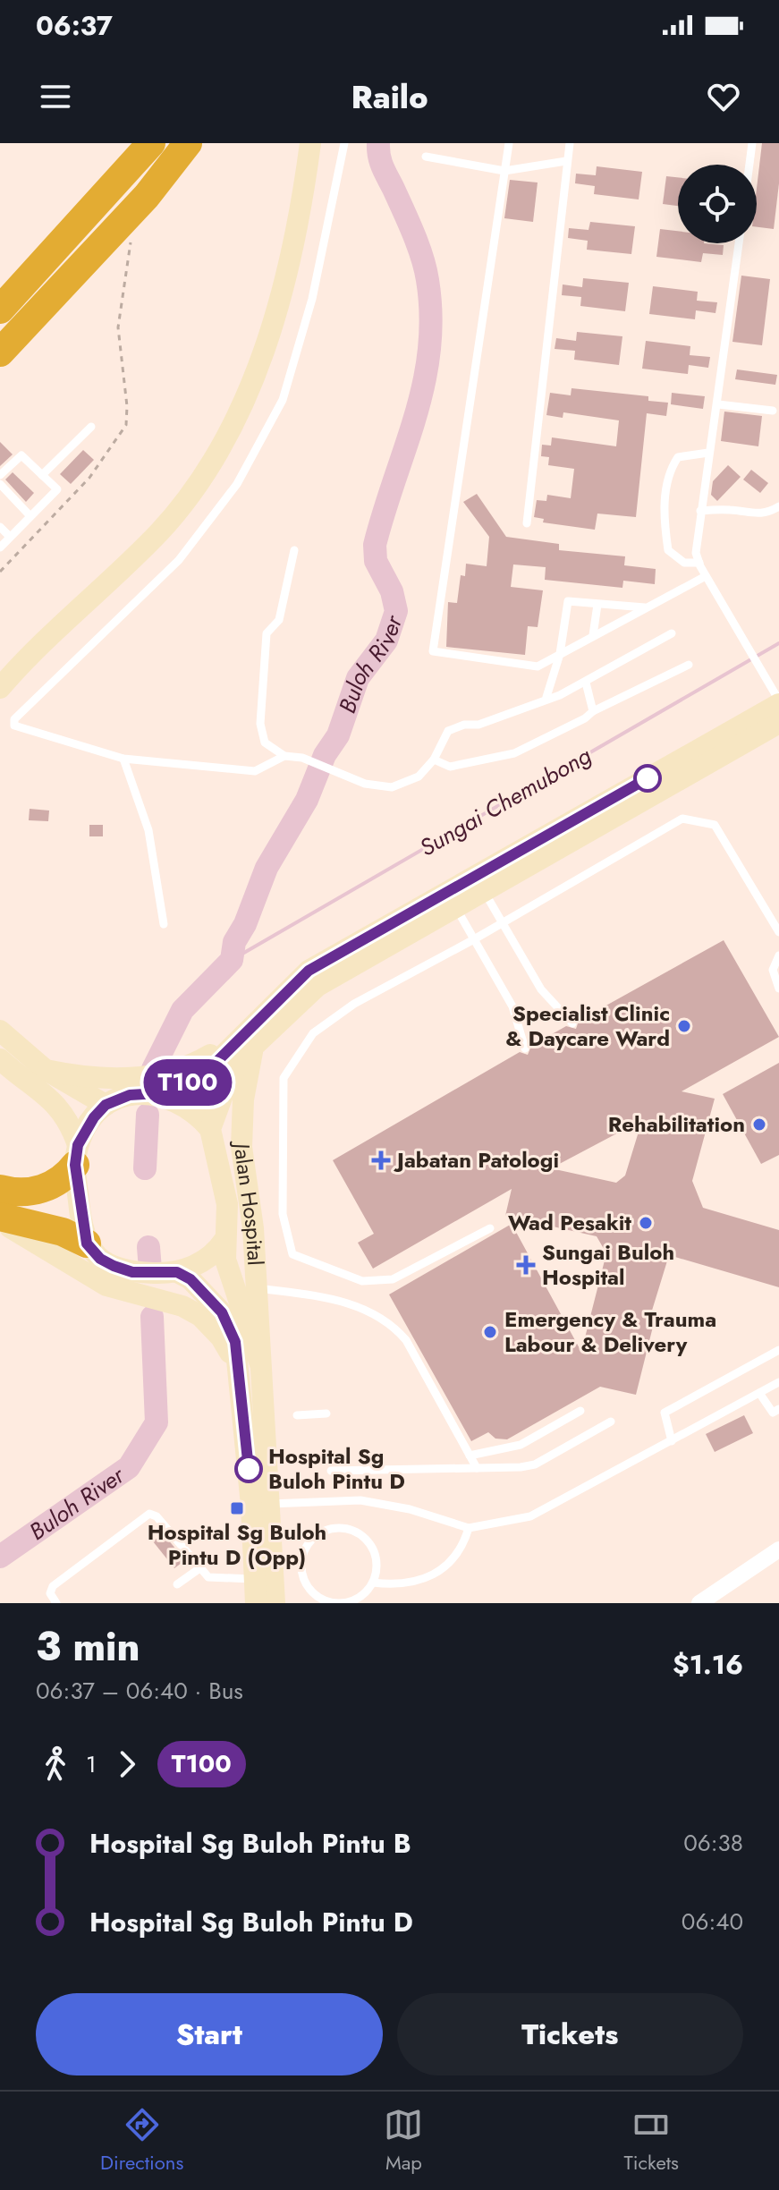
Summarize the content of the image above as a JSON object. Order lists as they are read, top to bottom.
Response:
{
  "streets": {
    "main road": ["Jalan Hospital"]
  },
  "water": ["Buloh River", "Sungai Chemubong"],
  "places": {
    "other": [
      "Specialist Clinic & Daycare Ward",
      "Rehabilitation",
      "Wad Pesakit",
      "Emergency & Trauma Labour & Delivery",
      "Hospital Sg Buloh Pintu D"
    ],
    "health": ["Jabatan Patologi", "Sungai Buloh Hospital"],
    "transit": ["Hospital Sg Buloh Pintu D (Opp)"]
  },
  "lines": ["bus line T100"],
  "page": {
    "status": "06:37",
    "header": "Railo",
    "on_map": "T100",
    "heading": ["3 min", "06:37 – 06:40 · Bus", "$1.16"],
    "legs": ["1", "T100"],
    "list": [
      {
        "name": "Hospital Sg Buloh Pintu B",
        "value": "06:38"
      },
      {
        "name": "Hospital Sg Buloh Pintu D",
        "value": "06:40"
      }
    ],
    "buttons": ["Start", "Tickets"],
    "tabs": ["Directions", "Map", "Tickets"]
  }
}
